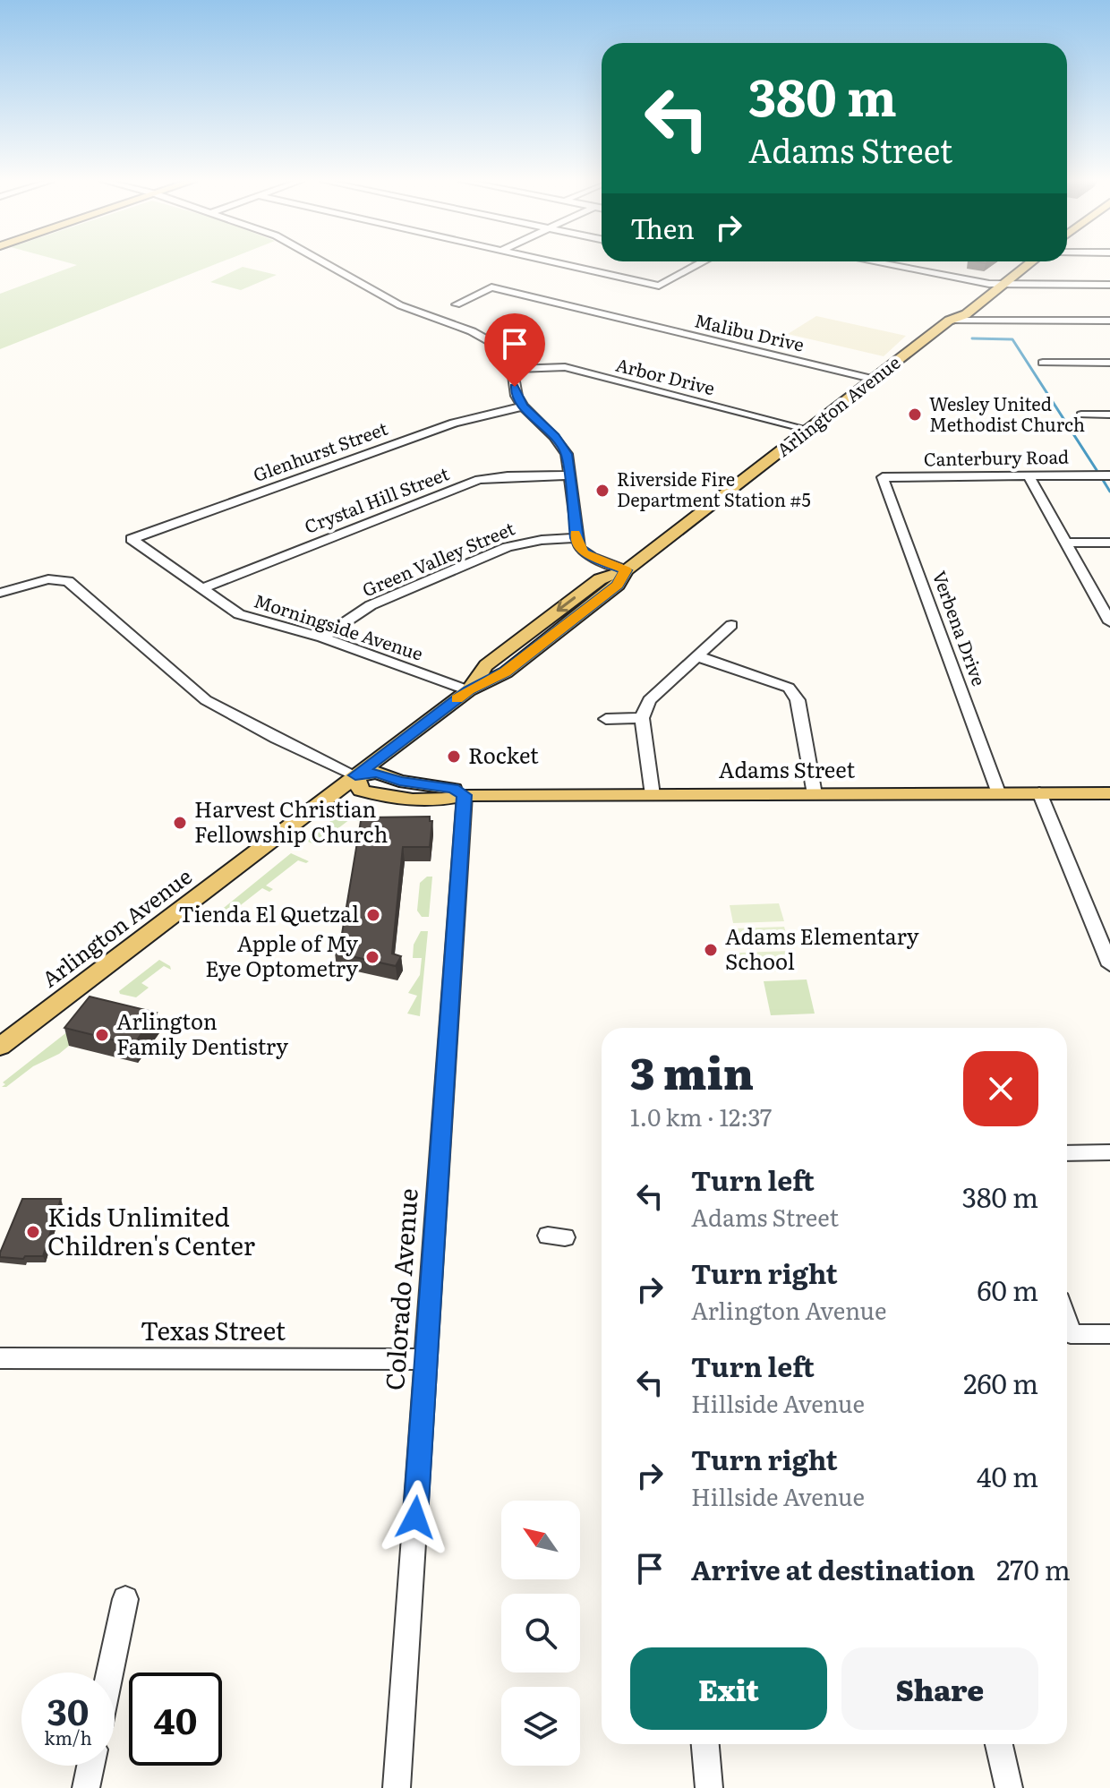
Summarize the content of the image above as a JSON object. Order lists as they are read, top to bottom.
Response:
{
  "streets": {
    "main road": ["Arlington Avenue", "Adams Street"],
    "street": [
      "Malibu Drive",
      "Arbor Drive",
      "Glenhurst Street",
      "Canterbury Road",
      "Crystal Hill Street",
      "Green Valley Street",
      "Morningside Avenue",
      "Verbena Drive",
      "Colorado Avenue",
      "Texas Street"
    ]
  },
  "crossings": [
    ["Malibu Drive", "Arlington Avenue"],
    ["Arbor Drive", "Arlington Avenue"],
    ["Arlington Avenue", "Morningside Avenue"],
    ["Arlington Avenue", "Adams Street"],
    ["Glenhurst Street", "Morningside Avenue"],
    ["Canterbury Road", "Verbena Drive"],
    ["Crystal Hill Street", "Morningside Avenue"],
    ["Green Valley Street", "Morningside Avenue"],
    ["Verbena Drive", "Adams Street"],
    ["Adams Street", "Colorado Avenue"],
    ["Colorado Avenue", "Texas Street"]
  ],
  "places": [
    "Wesley United Methodist Church",
    "Riverside Fire Department Station #5",
    "Rocket",
    "Harvest Christian Fellowship Church",
    "Tienda El Quetzal",
    "Adams Elementary School",
    "Apple of My Eye Optometry",
    "Arlington Family Dentistry",
    "Kids Unlimited Children's Center"
  ],
  "north": "top left",
  "page": {
    "turn": ["380 m", "Adams Street"],
    "then": "Then",
    "heading": ["3 min", "1.0 km · 12:37"],
    "list": [
      {
        "name": "Turn left",
        "note": "Adams Street",
        "value": "380 m"
      },
      {
        "name": "Turn right",
        "note": "Arlington Avenue",
        "value": "60 m"
      },
      {
        "name": "Turn left",
        "note": "Hillside Avenue",
        "value": "260 m"
      },
      {
        "name": "Turn right",
        "note": "Hillside Avenue",
        "value": "40 m"
      },
      {
        "name": "Arrive at destination",
        "value": "270 m"
      }
    ],
    "buttons": ["Exit", "Share"],
    "speed": "30 km/h",
    "limit": "40"
  }
}
